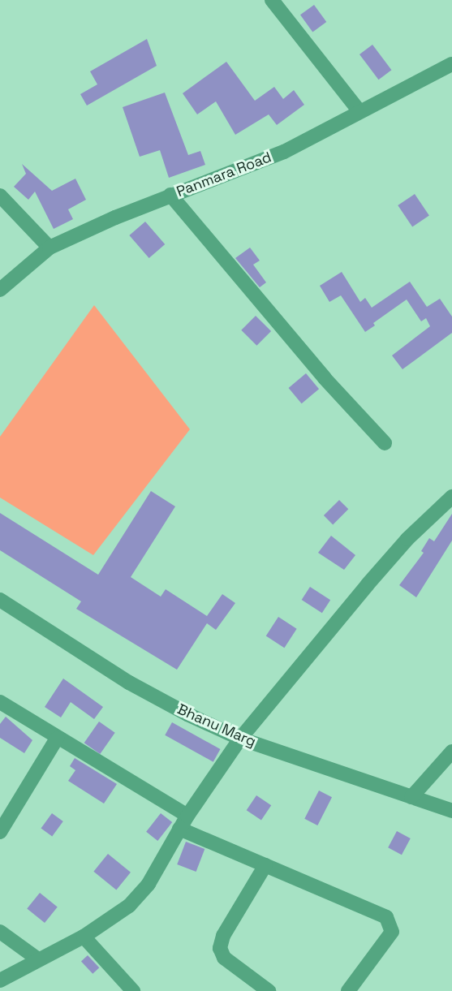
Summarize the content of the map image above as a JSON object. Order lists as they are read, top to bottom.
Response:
{
  "streets": {
    "street": ["Panmara Road", "Bhanu Marg"]
  }
}
